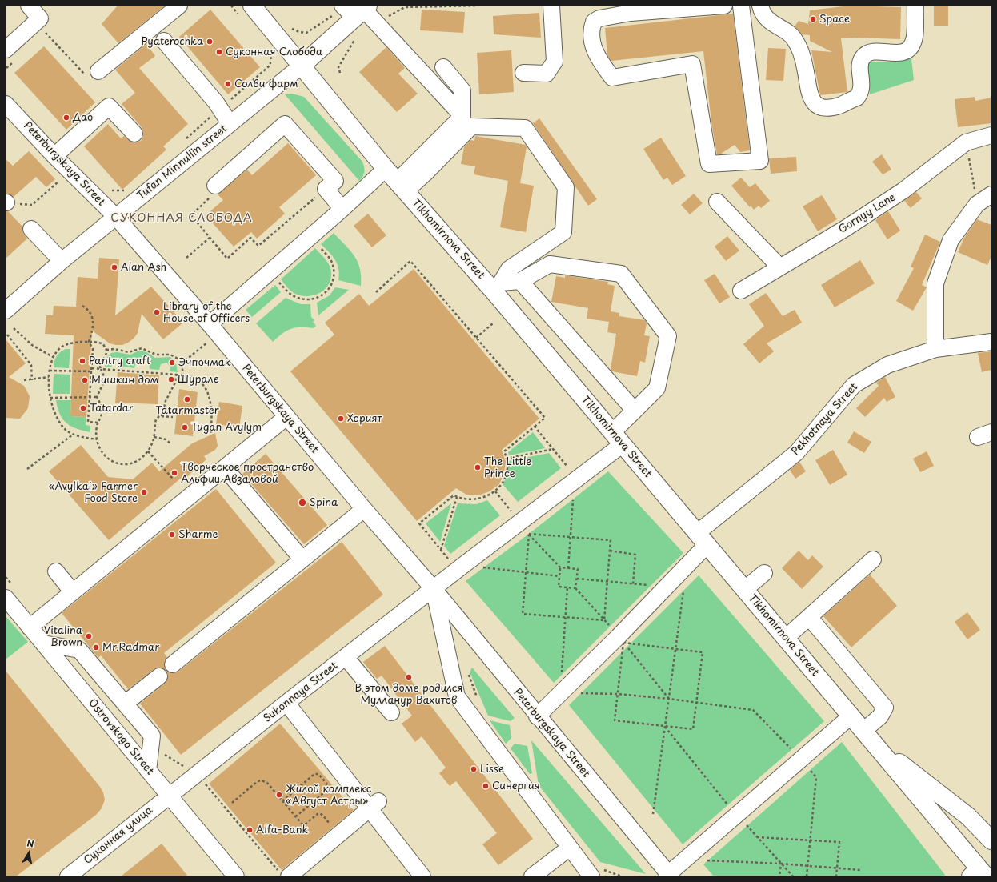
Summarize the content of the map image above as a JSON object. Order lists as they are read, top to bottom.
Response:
{
  "streets": {
    "main road": ["Tikhomirnova Street"],
    "street": [
      "Tufan Minnullin street",
      "Peterburgskaya Street",
      "Gornyy Lane",
      "Pekhotnaya Street",
      "Sukonnaya Street",
      "Ostrovskogo Street",
      "Суконная улица"
    ]
  },
  "crossings": [
    ["Tufan Minnullin street", "Peterburgskaya Street"],
    ["Tufan Minnullin street", "Tikhomirnova Street"],
    ["Peterburgskaya Street", "Pekhotnaya Street"],
    ["Peterburgskaya Street", "Sukonnaya Street"],
    ["Tikhomirnova Street", "Pekhotnaya Street"],
    ["Tikhomirnova Street", "Sukonnaya Street"],
    ["Sukonnaya Street", "Ostrovskogo Street"],
    ["Sukonnaya Street", "Суконная улица"],
    ["Ostrovskogo Street", "Суконная улица"]
  ],
  "districts": ["СУКОННАЯ СЛОБОДА"],
  "places": [
    "Space",
    "Pyaterochka",
    "Суконная Слобода",
    "Солви фарм",
    "Дао",
    "Alan Ash",
    "Library of the House of Officers",
    "Pantry craft",
    "Эчпочмак",
    "Шурале",
    "Мишкин дом",
    "Tatarmaster",
    "Tatardar",
    "Хорият",
    "Tugan Avylym",
    "The Little Prince",
    "Творческое пространство Альфии Авзаловой",
    "«Avylkai» Farmer Food Store",
    "Spina",
    "Sharme",
    "Vitalina Brown",
    "Mr.Radmar",
    "В этом доме родился Мулланур Вахитов",
    "Lisse",
    "Синергия",
    "Жилой комплекс «Август Астры»",
    "Alfa-Bank"
  ],
  "north": "top"
}
